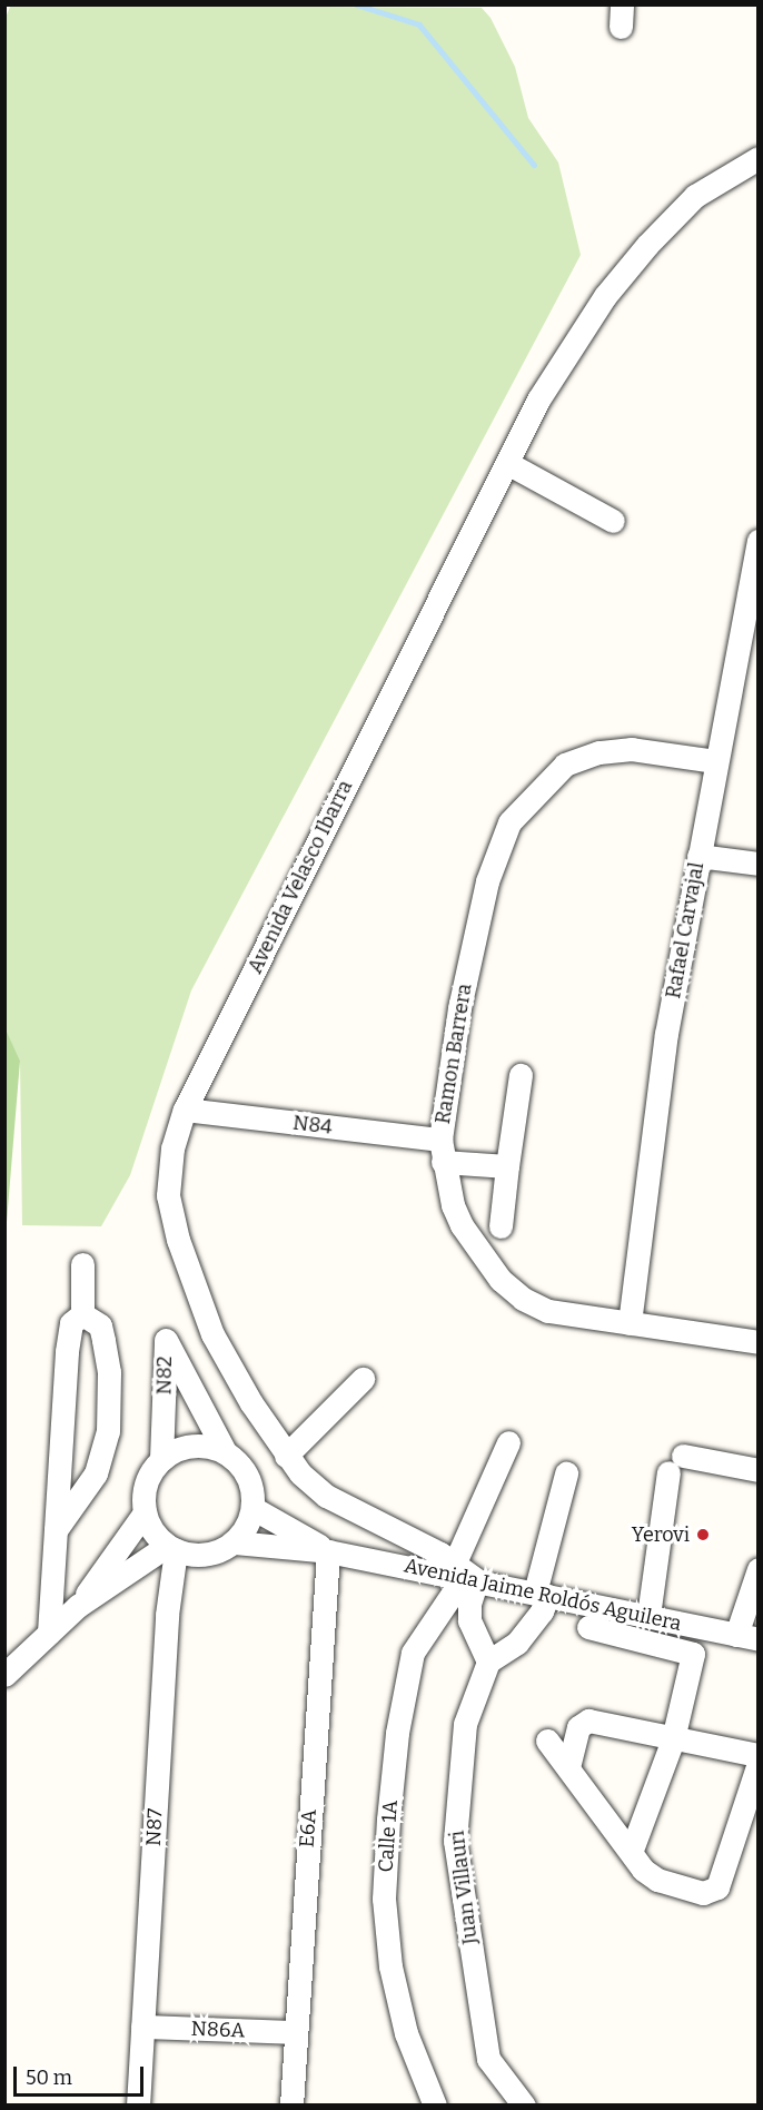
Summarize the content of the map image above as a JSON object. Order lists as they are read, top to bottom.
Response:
{
  "streets": {
    "street": [
      "Avenida Velasco Ibarra",
      "Rafael Carvajal",
      "Ramon Barrera",
      "N84",
      "N82",
      "Avenida Jaime Roldós Aguilera",
      "N87",
      "E6A",
      "Calle 1A",
      "Juan Villauri",
      "N86A"
    ]
  },
  "crossings": [
    ["Avenida Velasco Ibarra", "N84"],
    ["Avenida Velasco Ibarra", "Avenida Jaime Roldós Aguilera"],
    ["Avenida Velasco Ibarra", "Calle 1A"],
    ["Rafael Carvajal", "Ramon Barrera"],
    ["Ramon Barrera", "N84"],
    ["N82", "Avenida Jaime Roldós Aguilera"],
    ["N82", "N87"],
    ["Avenida Jaime Roldós Aguilera", "N87"],
    ["Avenida Jaime Roldós Aguilera", "E6A"],
    ["Avenida Jaime Roldós Aguilera", "Calle 1A"],
    ["N87", "N86A"],
    ["E6A", "N86A"]
  ],
  "places": ["Yerovi"],
  "scale_bar": "50 m"
}
